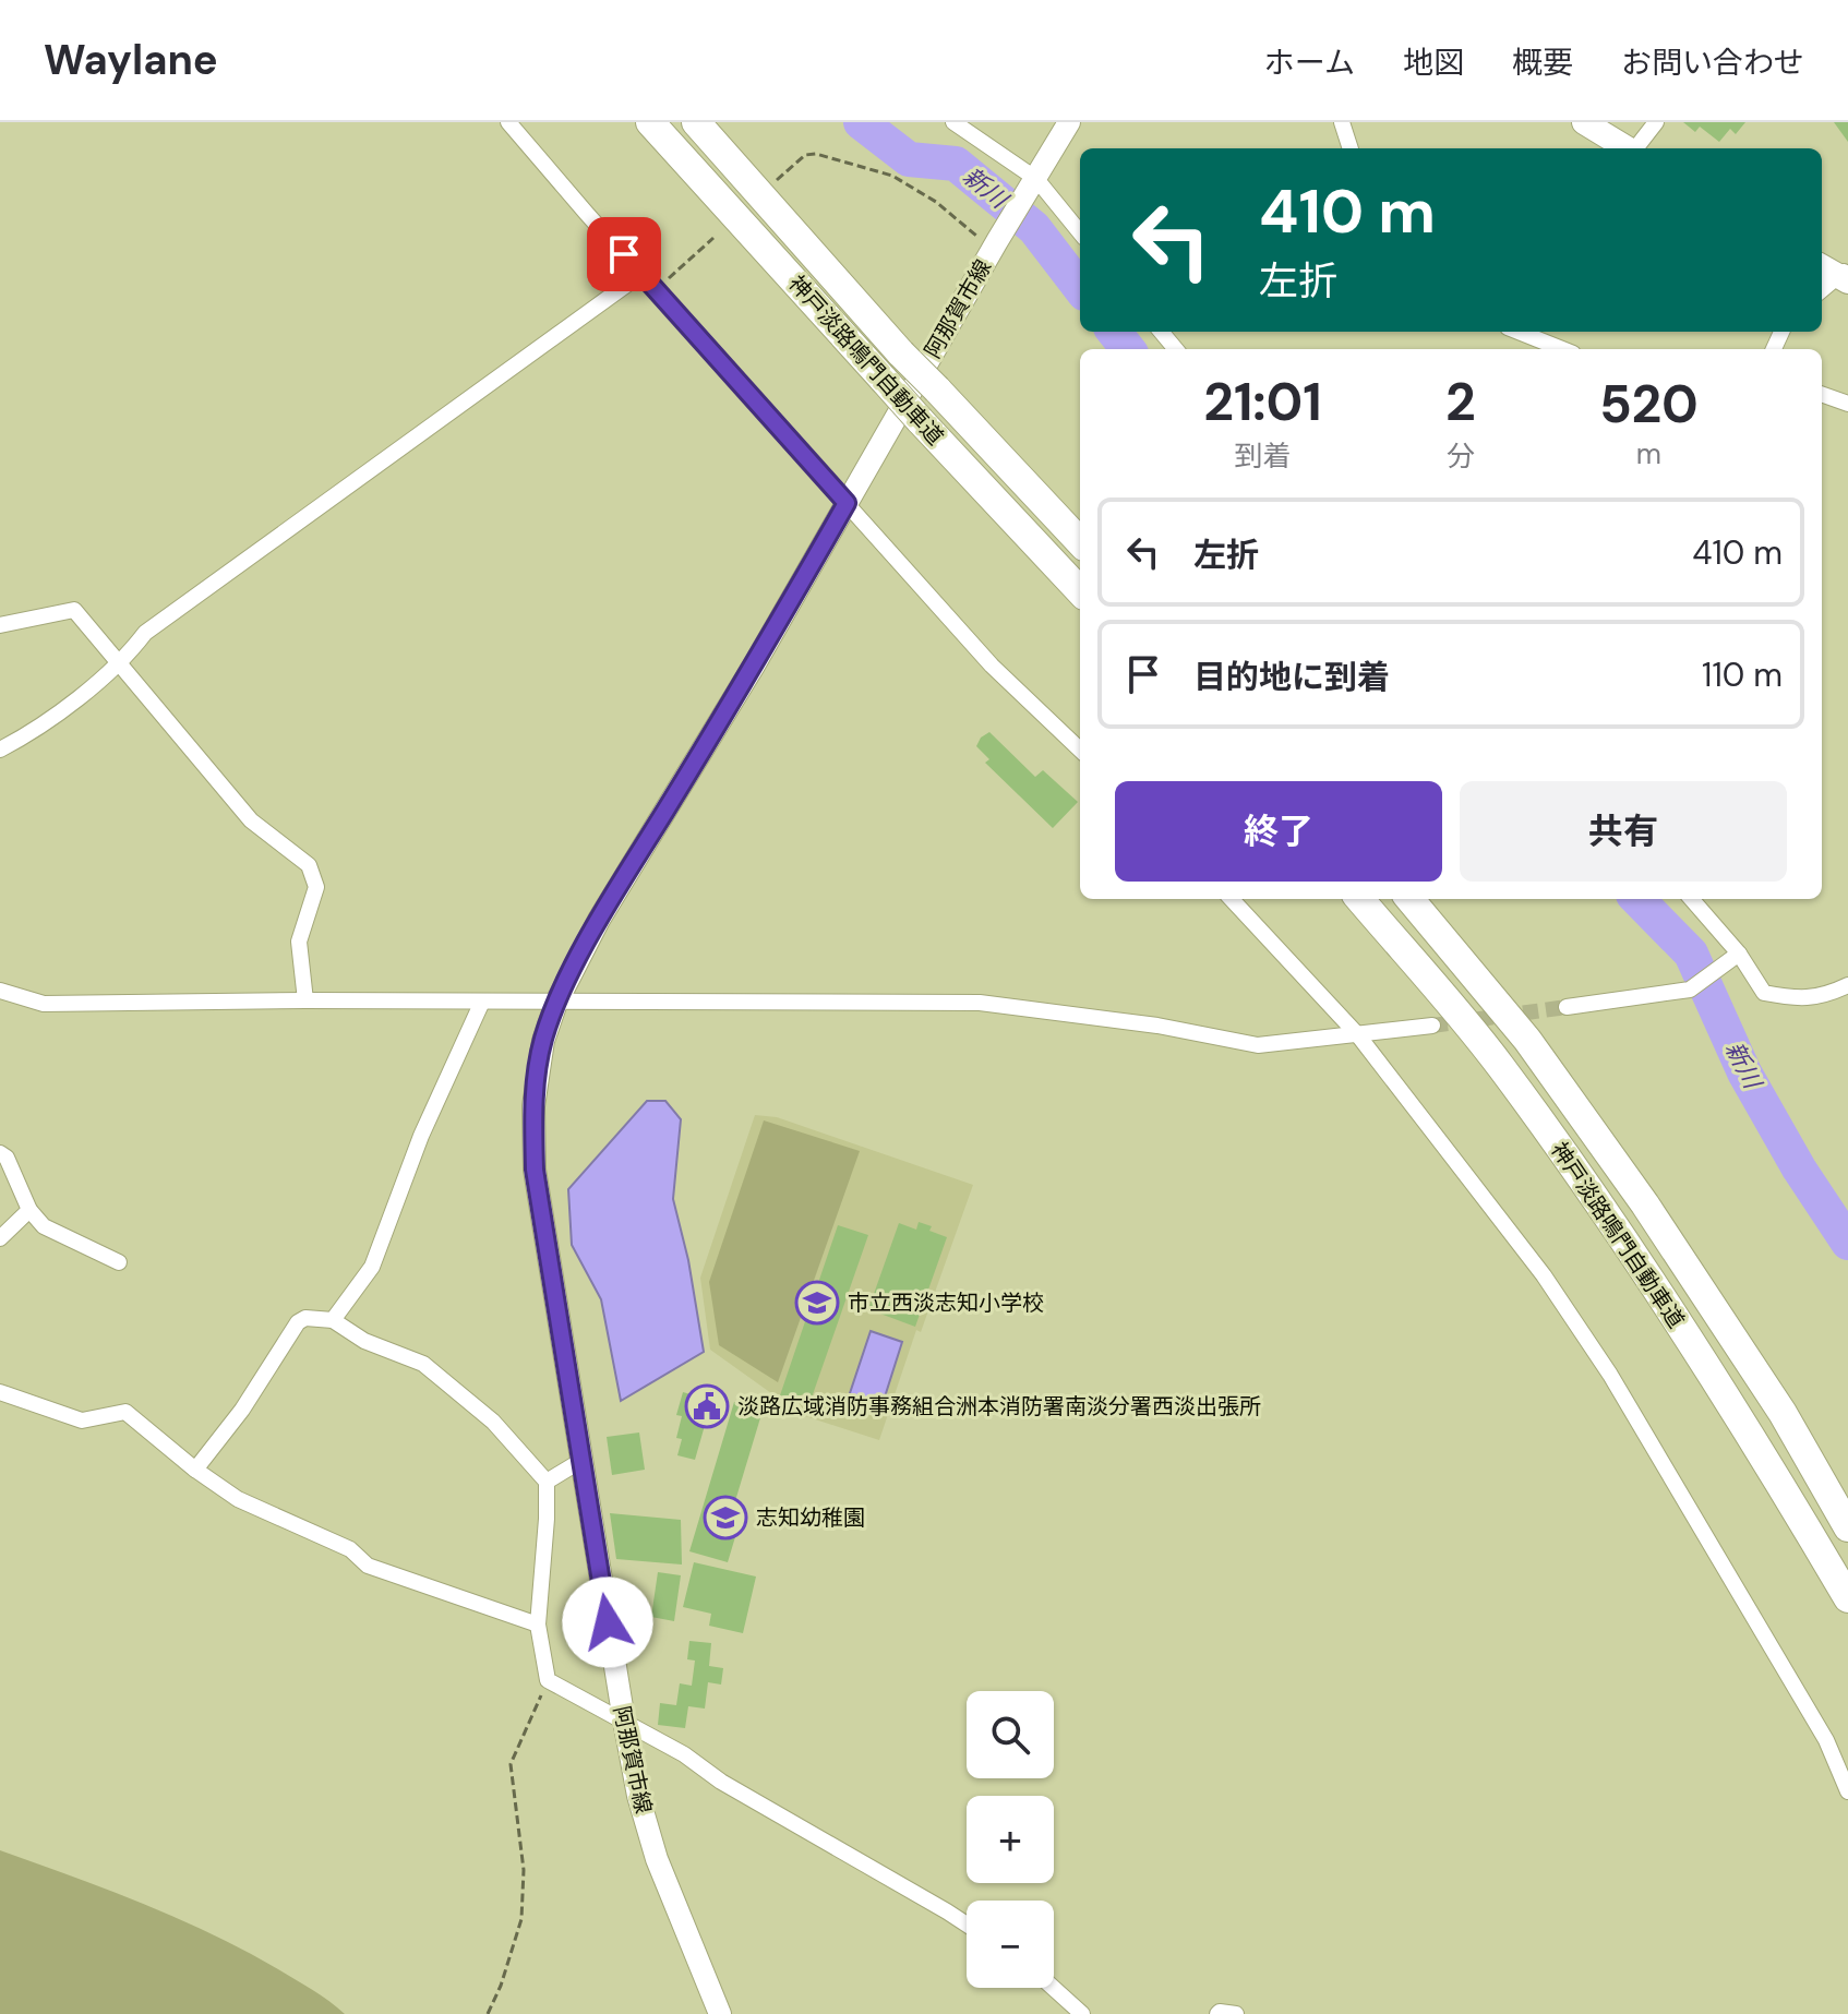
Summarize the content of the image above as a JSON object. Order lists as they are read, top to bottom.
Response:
{
  "streets": {
    "highway": ["神戸淡路鳴門自動車道"],
    "main road": ["阿那賀市線"]
  },
  "water": ["新川"],
  "places": {
    "school or university": ["市立西淡志知小学校", "志知幼稚園"],
    "public building": ["淡路広域消防事務組合洲本消防署南淡分署西淡出張所"]
  },
  "page": {
    "header": "Waylane",
    "nav": [
      "ホーム",
      "地図",
      "概要",
      "お問い合わせ"
    ],
    "turn": ["410 m", "左折"],
    "eta": [
      "21:01",
      "到着",
      "2",
      "分",
      "520",
      "m"
    ],
    "list": [
      {
        "name": "左折",
        "value": "410 m"
      },
      {
        "name": "目的地に到着",
        "value": "110 m"
      }
    ],
    "buttons": ["終了", "共有"],
    "map_buttons": ["+", "−"]
  }
}
